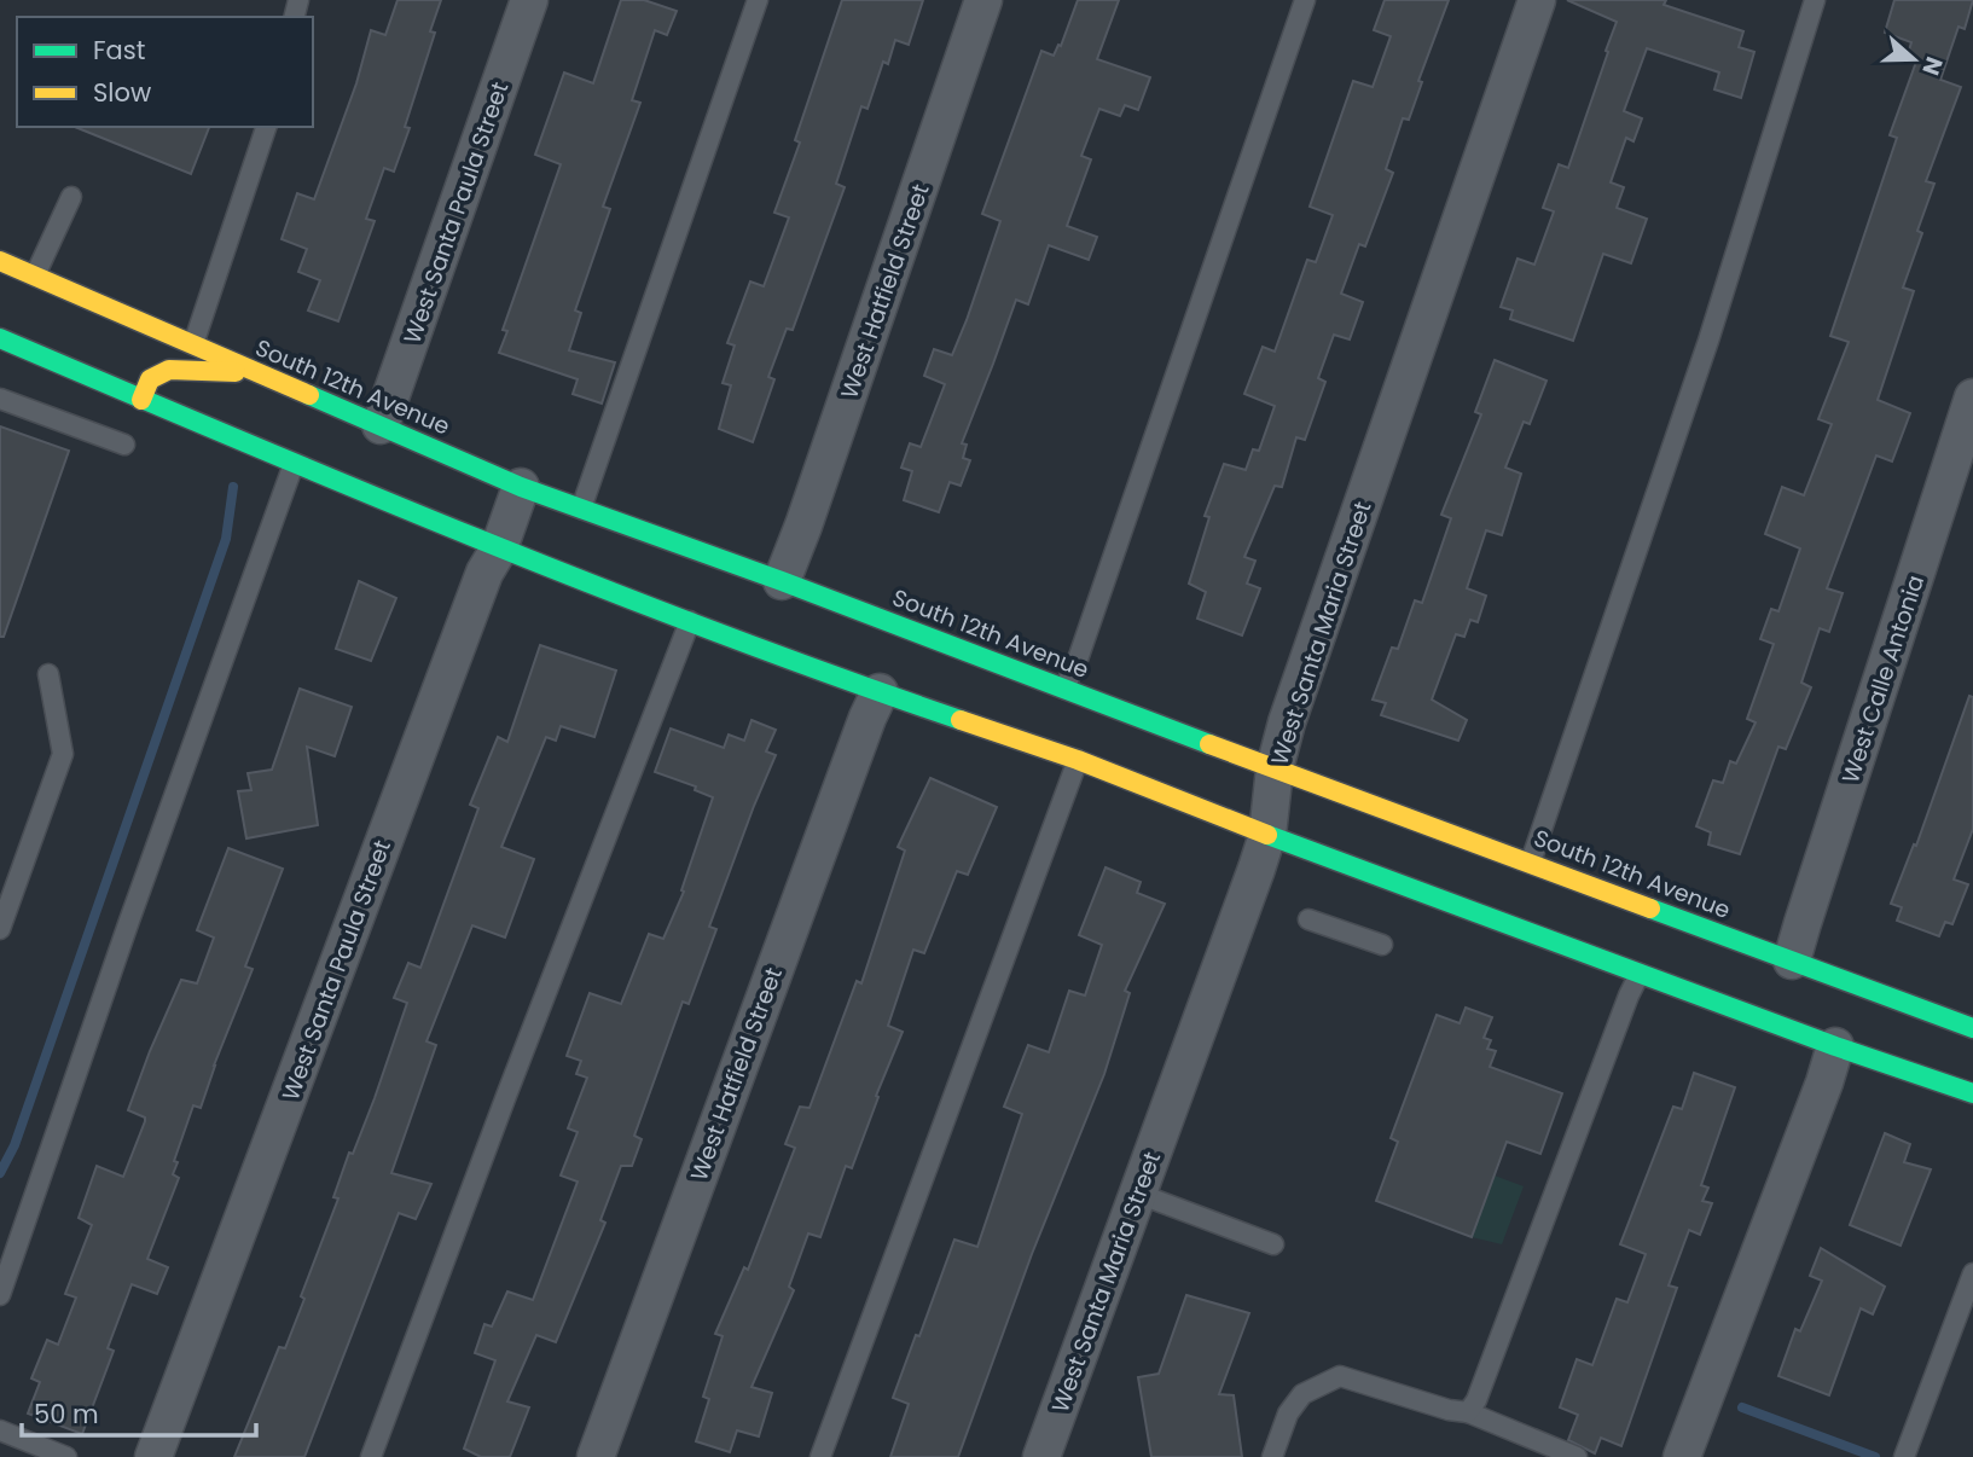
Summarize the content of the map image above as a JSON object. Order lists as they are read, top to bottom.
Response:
{
  "streets": {
    "main road": ["South 12th Avenue"],
    "street": [
      "West Santa Paula Street",
      "West Hatfield Street",
      "West Santa Maria Street",
      "West Calle Antonia"
    ]
  },
  "crossings": [
    ["West Santa Paula Street", "South 12th Avenue"],
    ["West Hatfield Street", "South 12th Avenue"],
    ["South 12th Avenue", "West Santa Maria Street"],
    ["South 12th Avenue", "West Calle Antonia"]
  ],
  "legend": ["Fast", "Slow"],
  "scale_bar": "50 m",
  "north": "right"
}
